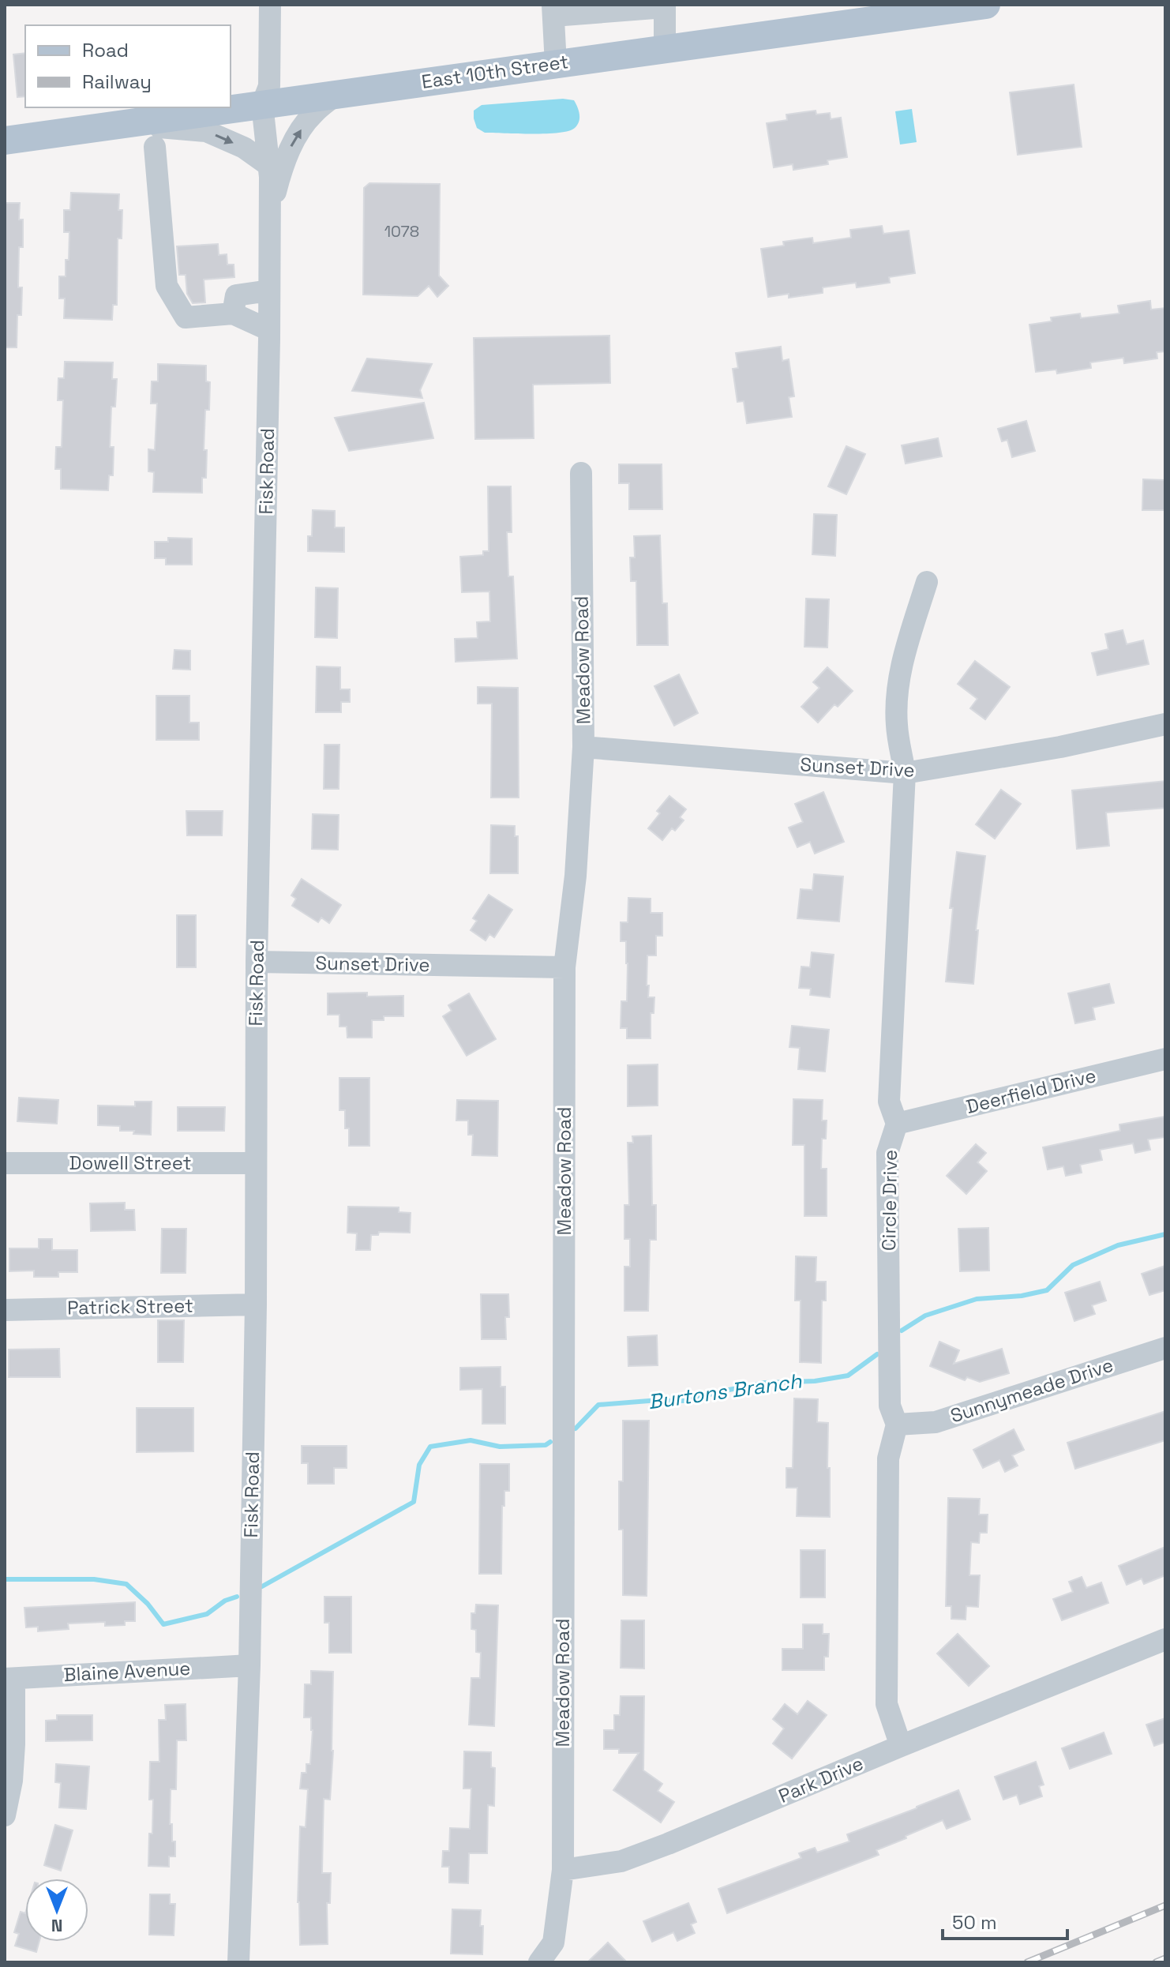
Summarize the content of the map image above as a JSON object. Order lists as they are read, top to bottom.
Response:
{
  "streets": {
    "main road": ["East 10th Street"],
    "street": [
      "Fisk Road",
      "Meadow Road",
      "Sunset Drive",
      "Deerfield Drive",
      "Dowell Street",
      "Circle Drive",
      "Patrick Street",
      "Sunnymeade Drive",
      "Blaine Avenue",
      "Park Drive"
    ]
  },
  "crossings": [
    ["East 10th Street", "Fisk Road"],
    ["Fisk Road", "Sunset Drive"],
    ["Fisk Road", "Dowell Street"],
    ["Fisk Road", "Patrick Street"],
    ["Fisk Road", "Blaine Avenue"],
    ["Meadow Road", "Sunset Drive"],
    ["Meadow Road", "Park Drive"],
    ["Sunset Drive", "Circle Drive"],
    ["Deerfield Drive", "Circle Drive"],
    ["Circle Drive", "Sunnymeade Drive"],
    ["Circle Drive", "Park Drive"]
  ],
  "water": ["Burtons Branch"],
  "house_numbers": ["1078"],
  "legend": ["Road", "Railway"],
  "scale_bar": "50 m",
  "north": "bottom"
}
